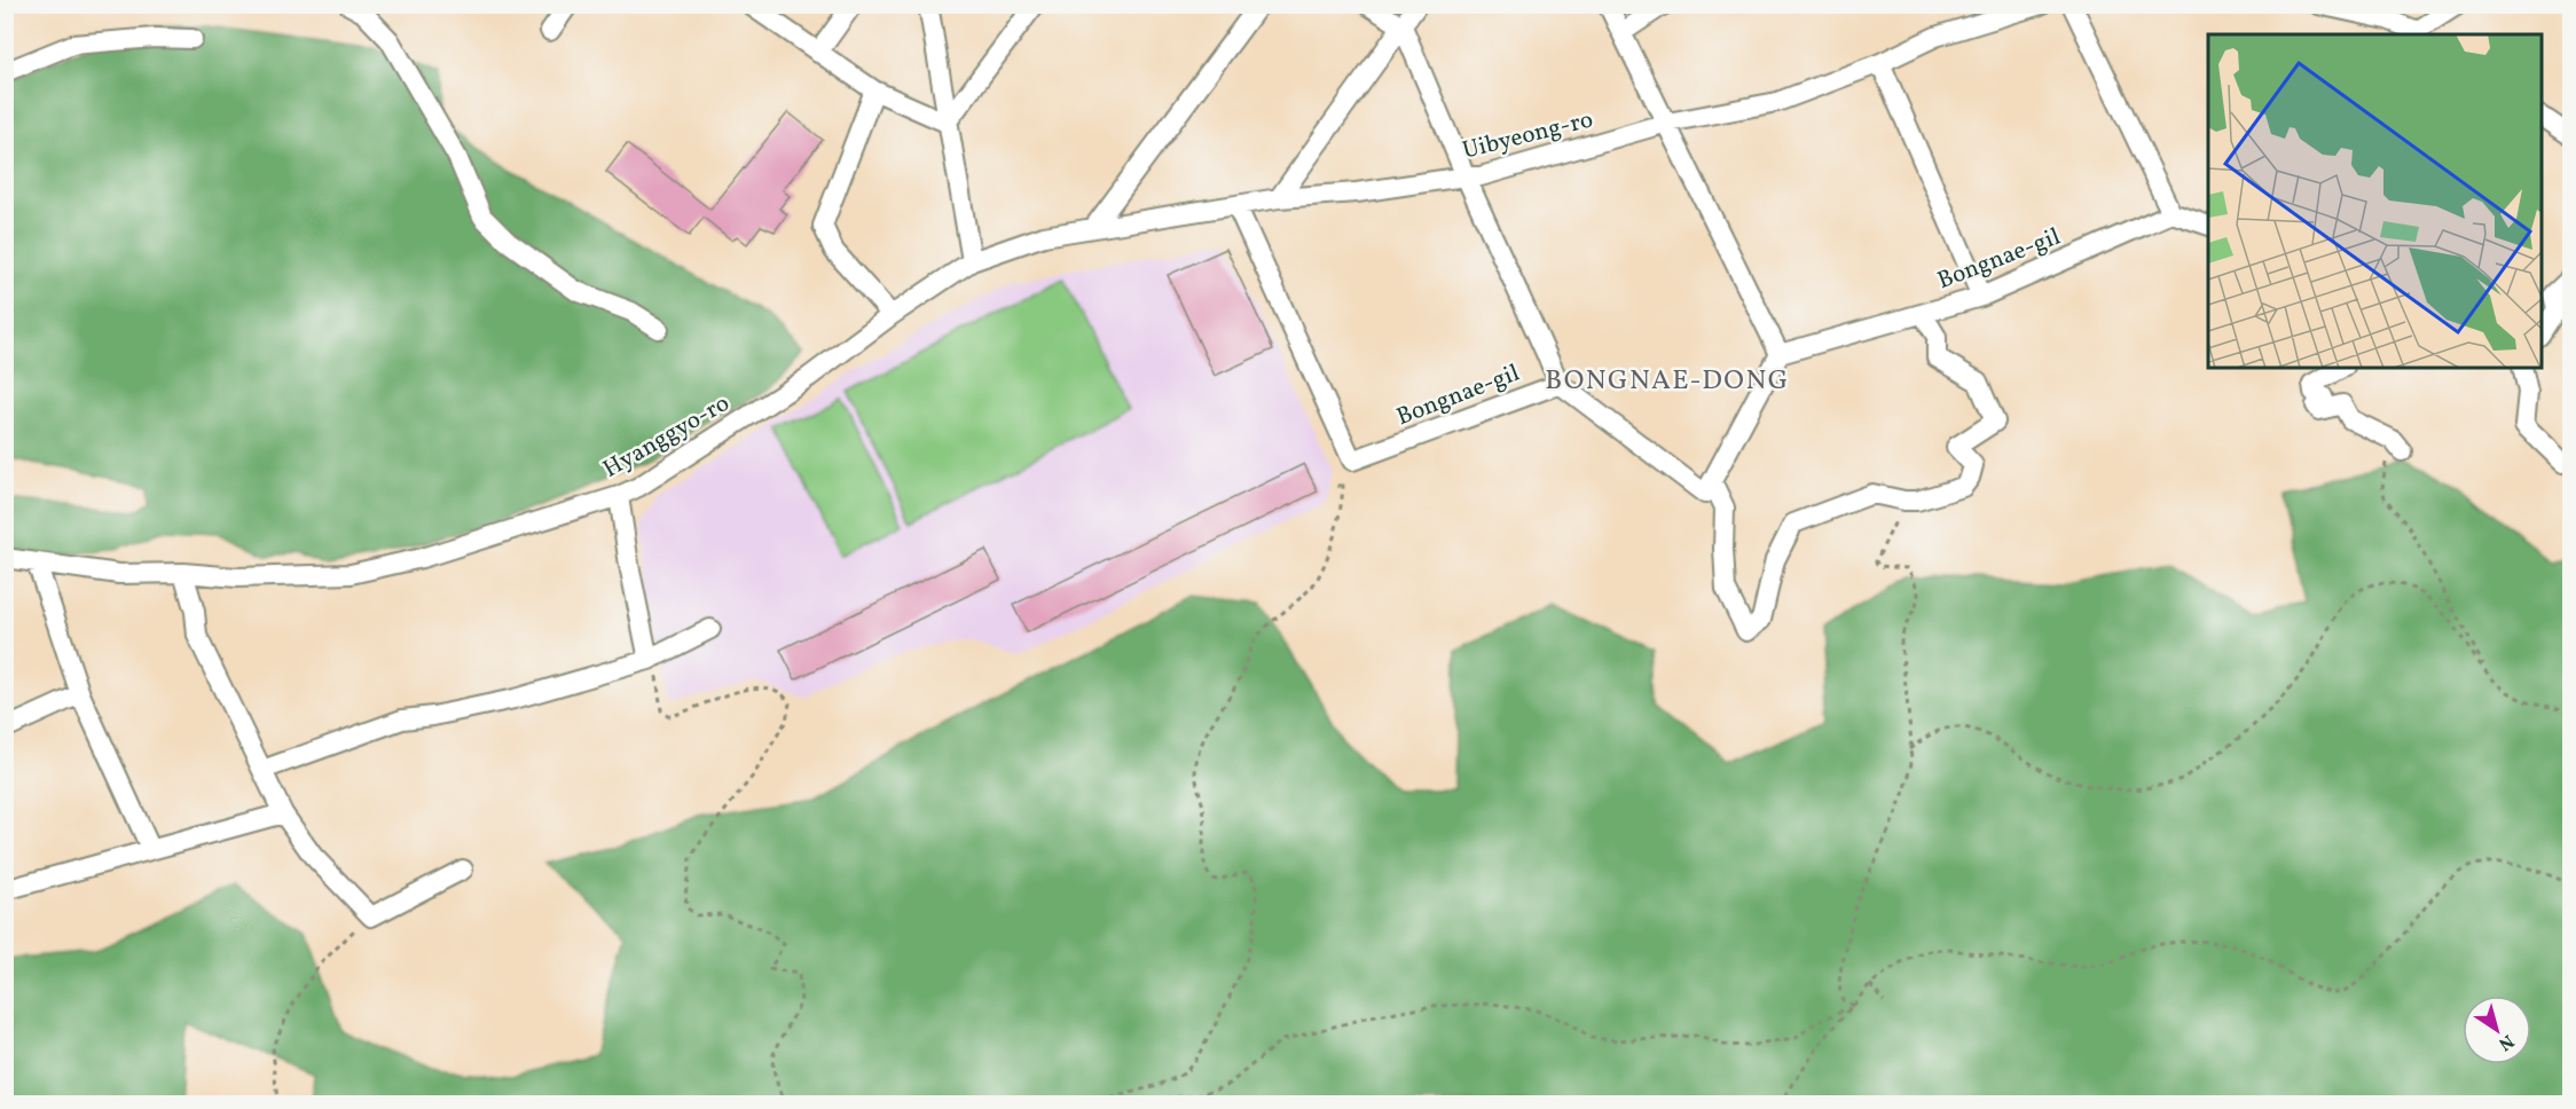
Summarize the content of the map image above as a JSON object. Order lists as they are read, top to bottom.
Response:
{
  "streets": {
    "street": ["Uibyeong-ro", "Bongnae-gil", "Hyanggyo-ro"]
  },
  "crossings": [
    ["Uibyeong-ro", "Bongnae-gil"],
    ["Uibyeong-ro", "Hyanggyo-ro"]
  ],
  "districts": ["BONGNAE-DONG"],
  "north": "bottom right"
}
